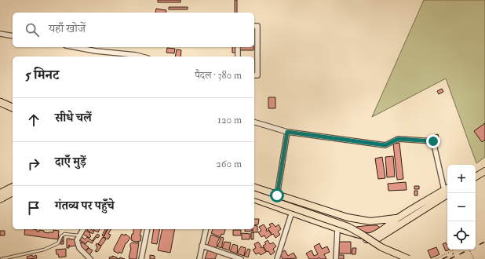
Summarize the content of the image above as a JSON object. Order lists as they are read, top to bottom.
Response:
{
  "page": {
    "search": "यहाँ खोजें",
    "heading": ["5 मिनट", "पैदल · 380 m"],
    "list": [
      ["सीधे चलें", "120 m"],
      ["दाएँ मुड़ें", "260 m"],
      "गंतव्य पर पहुँचे"
    ],
    "map_buttons": ["+", "−"]
  }
}
